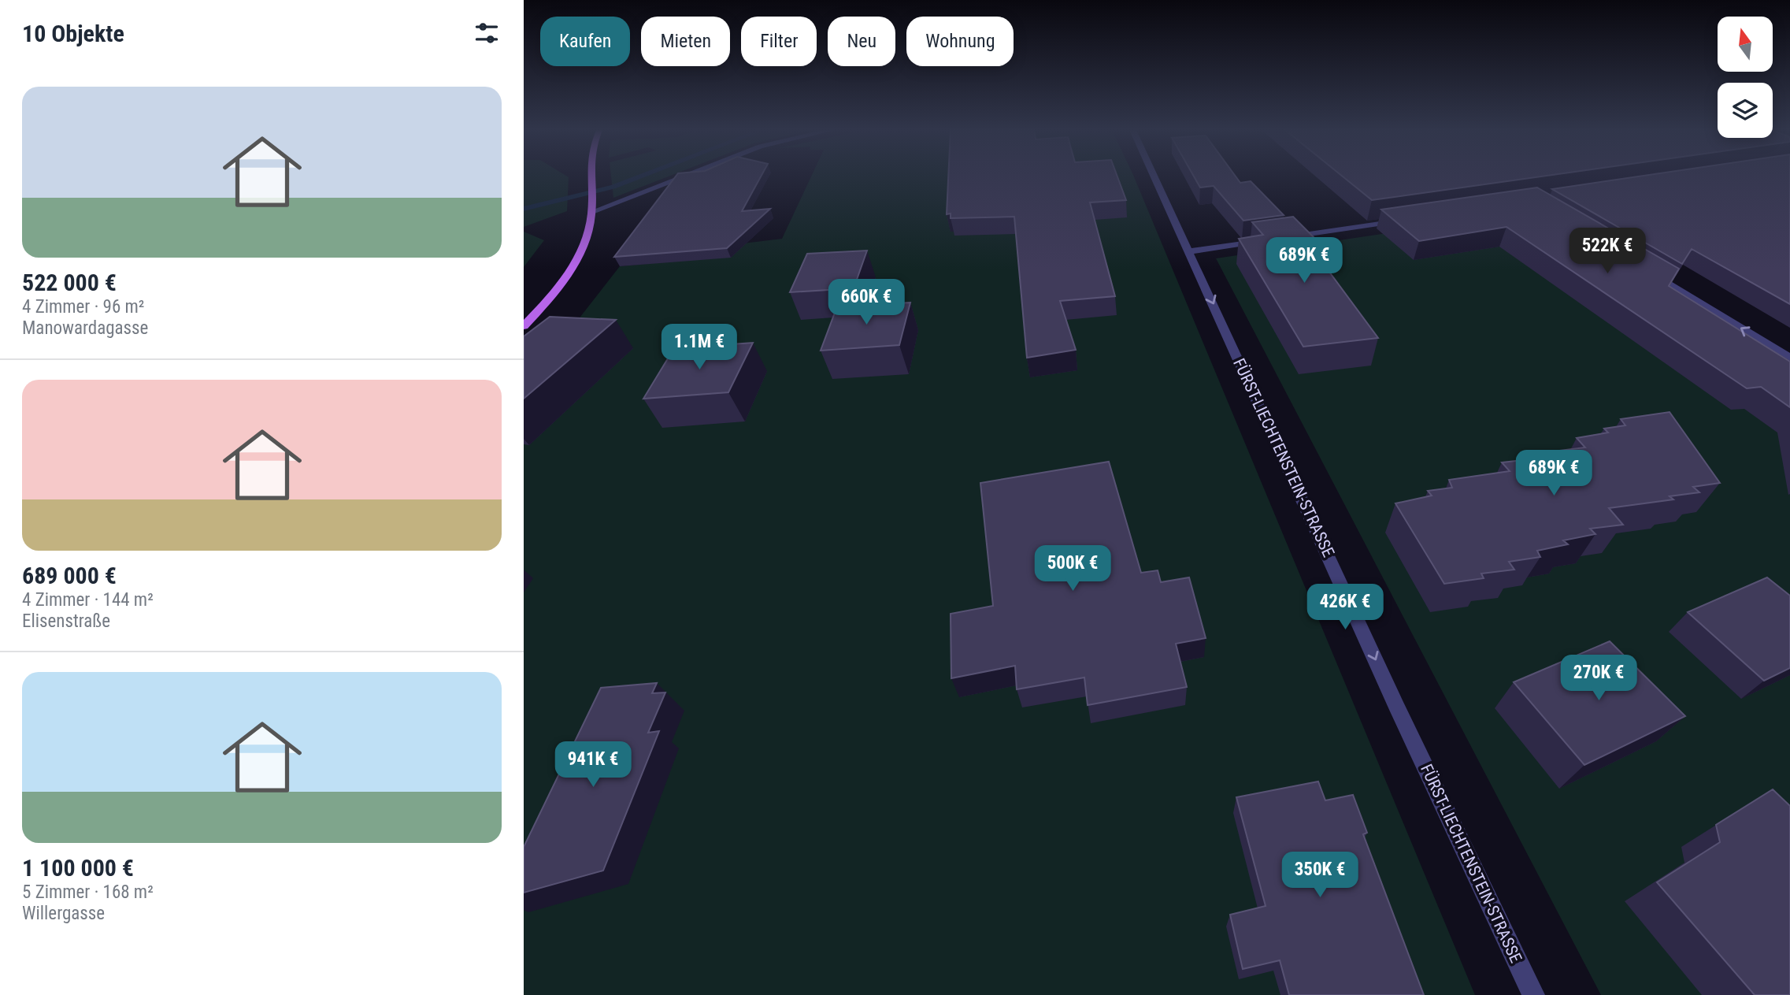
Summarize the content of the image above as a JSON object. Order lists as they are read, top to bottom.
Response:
{
  "streets": {
    "street": ["FÜRST-LIECHTENSTEIN-STRASSE"]
  },
  "one_way": ["FÜRST-LIECHTENSTEIN-STRASSE"],
  "north": "top",
  "page": {
    "heading": "10 Objekte",
    "chip": [
      "Kaufen",
      "Mieten",
      "Filter",
      "Neu",
      "Wohnung"
    ],
    "list": [
      {
        "name": "522 000 €",
        "note": "4 Zimmer · 96 m² · Manowardagasse"
      },
      {
        "name": "689 000 €",
        "note": "4 Zimmer · 144 m² · Elisenstraße"
      },
      {
        "name": "1 100 000 €",
        "note": "5 Zimmer · 168 m² · Willergasse"
      }
    ],
    "price": [
      "522K €",
      "689K €",
      "660K €",
      "1.1M €",
      "689K €",
      "500K €",
      "426K €",
      "270K €",
      "941K €",
      "350K €"
    ]
  }
}
